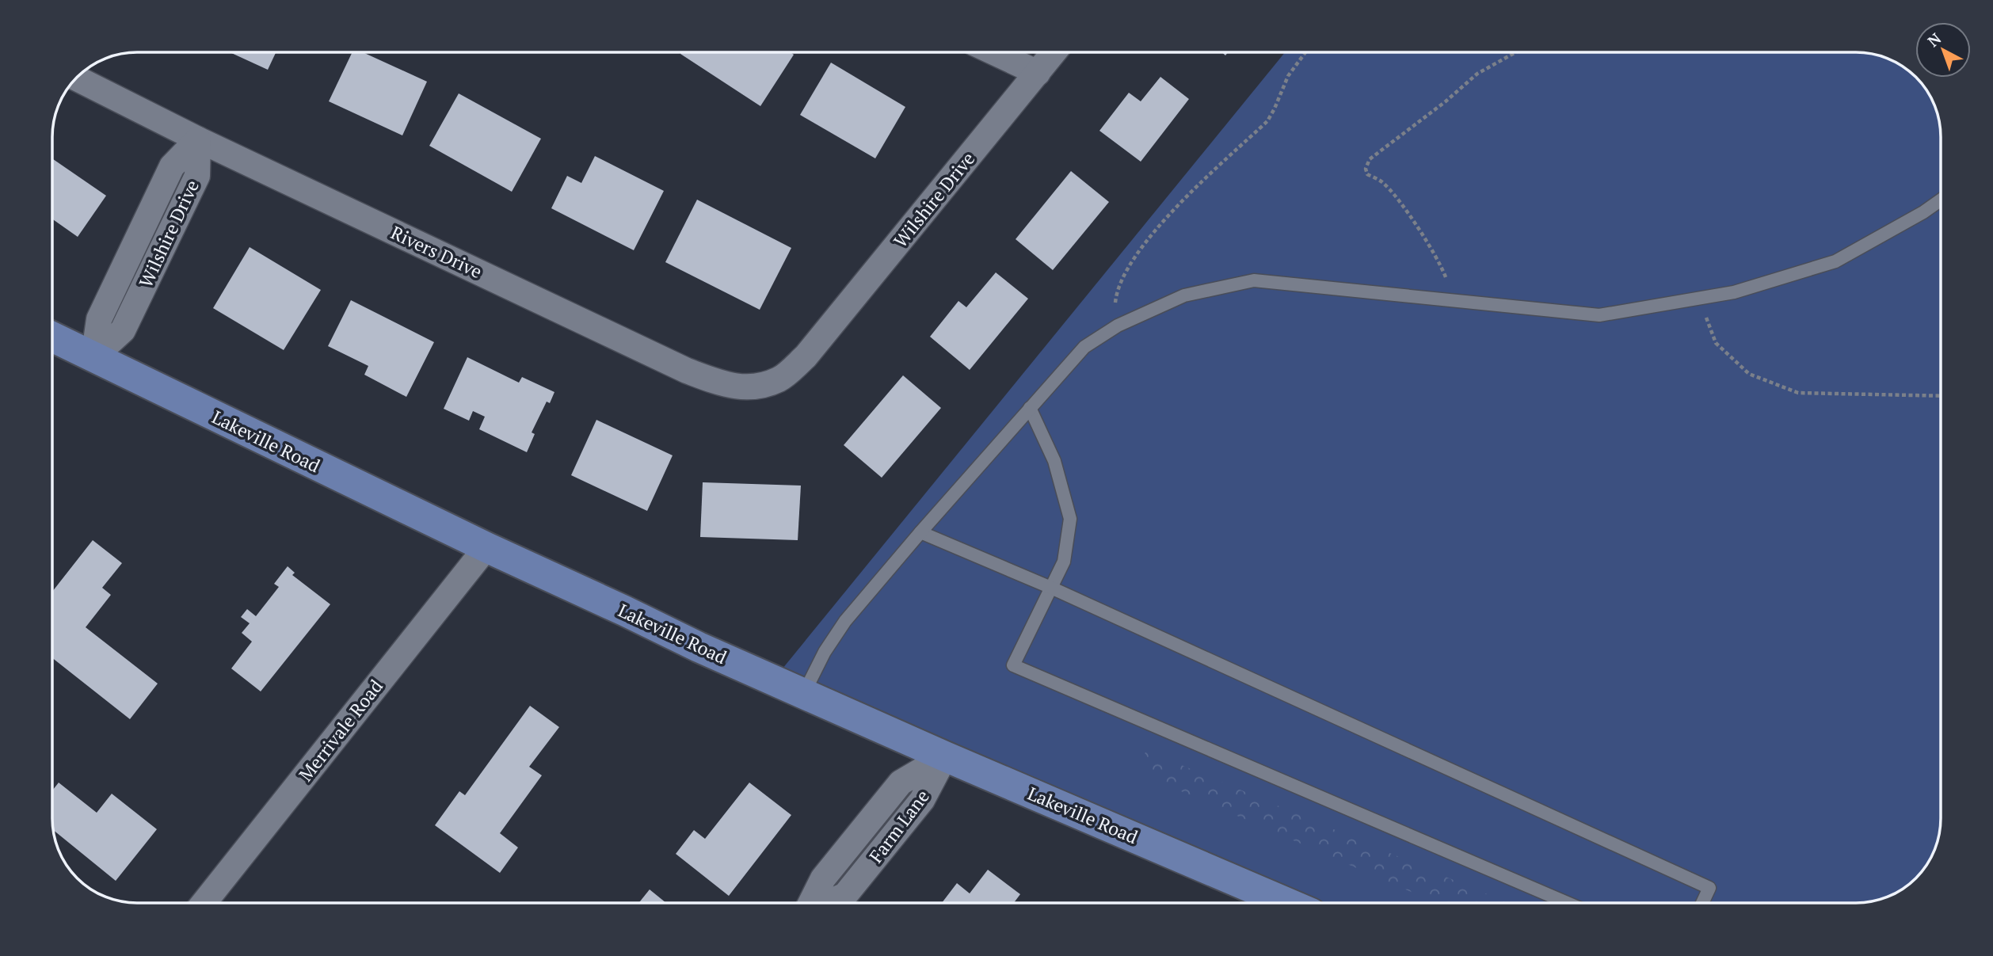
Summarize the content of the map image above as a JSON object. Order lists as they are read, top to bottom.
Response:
{
  "streets": {
    "main road": ["Lakeville Road"],
    "street": [
      "Wilshire Drive",
      "Rivers Drive",
      "Merrivale Road",
      "Farm Lane"
    ]
  },
  "crossings": [
    ["Wilshire Drive", "Rivers Drive"],
    ["Wilshire Drive", "Lakeville Road"],
    ["Lakeville Road", "Merrivale Road"],
    ["Lakeville Road", "Farm Lane"]
  ],
  "north": "top left"
}
